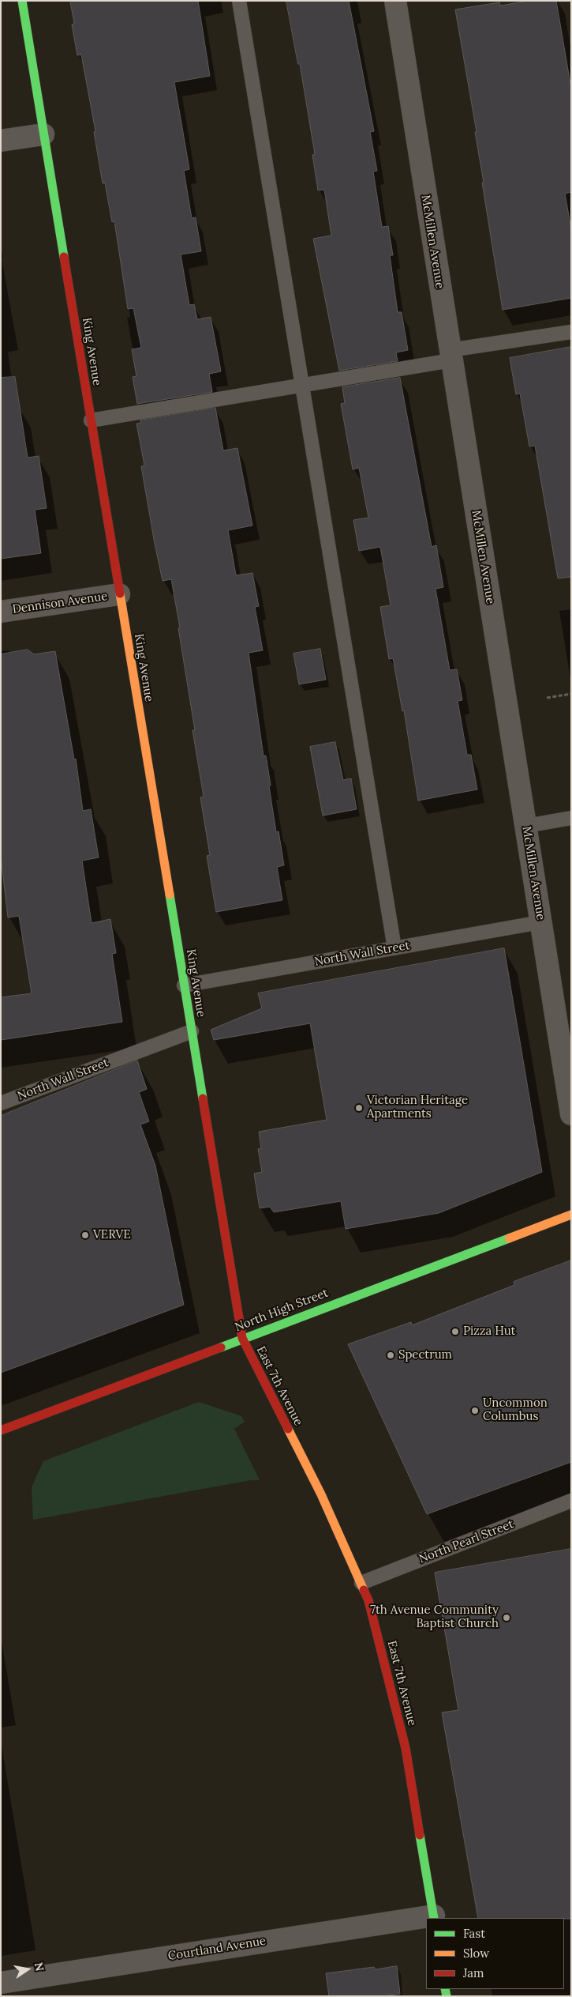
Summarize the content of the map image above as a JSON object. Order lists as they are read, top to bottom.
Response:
{
  "streets": {
    "street": [
      "McMillen Avenue",
      "King Avenue",
      "Dennison Avenue",
      "North High Street",
      "East 7th Avenue",
      "Courtland Avenue"
    ],
    "lane": ["North Wall Street", "North Pearl Street"]
  },
  "crossings": [
    ["McMillen Avenue", "North Wall Street"],
    ["King Avenue", "Dennison Avenue"],
    ["King Avenue", "North Wall Street"],
    ["King Avenue", "North High Street"],
    ["King Avenue", "East 7th Avenue"],
    ["North High Street", "East 7th Avenue"],
    ["East 7th Avenue", "North Pearl Street"]
  ],
  "places": [
    "Victorian Heritage Apartments",
    "VERVE",
    "Pizza Hut",
    "Spectrum",
    "Uncommon Columbus",
    "7th Avenue Community Baptist Church"
  ],
  "legend": ["Fast", "Slow", "Jam"],
  "north": "right"
}
